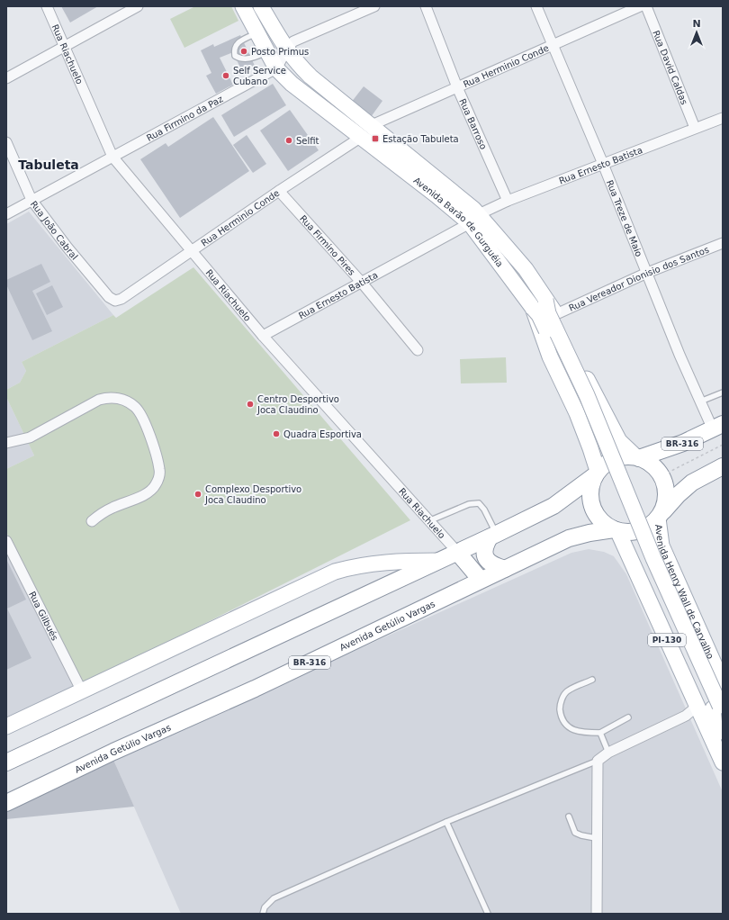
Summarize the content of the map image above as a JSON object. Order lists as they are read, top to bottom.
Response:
{
  "streets": {
    "highway": ["BR-316", "Avenida Henry Wall de Carvalho", "Avenida Getúlio Vargas"],
    "main road": ["Avenida Barão de Gurguéia", "PI-130"],
    "street": [
      "Rua Riachuelo",
      "Rua Herminio Conde",
      "Rua David Caldas",
      "Rua Firmino da Paz",
      "Rua Barroso",
      "Rua Ernesto Batista",
      "Rua Treze de Maio",
      "Rua João Cabral",
      "Rua Firmino Pires",
      "Rua Vereador Dionisio dos Santos",
      "Rua Gilbués"
    ]
  },
  "crossings": [
    ["Rua Riachuelo", "Rua Herminio Conde"],
    ["Rua Riachuelo", "Rua Firmino da Paz"],
    ["Rua Riachuelo", "Rua Ernesto Batista"],
    ["Rua Riachuelo", "BR-316"],
    ["Rua Herminio Conde", "Rua Barroso"],
    ["Rua Herminio Conde", "Rua Treze de Maio"],
    ["Rua Herminio Conde", "Avenida Barão de Gurguéia"],
    ["Rua Herminio Conde", "Rua João Cabral"],
    ["Rua Herminio Conde", "Rua Firmino Pires"],
    ["Rua David Caldas", "Rua Ernesto Batista"],
    ["Rua Firmino da Paz", "Avenida Barão de Gurguéia"],
    ["Rua Firmino da Paz", "Rua João Cabral"],
    ["Rua Barroso", "Rua Ernesto Batista"],
    ["Rua Ernesto Batista", "Rua Treze de Maio"],
    ["Rua Ernesto Batista", "Avenida Barão de Gurguéia"],
    ["Rua Ernesto Batista", "Rua Firmino Pires"],
    ["Rua Treze de Maio", "Rua Vereador Dionisio dos Santos"],
    ["Rua Treze de Maio", "BR-316"],
    ["Avenida Barão de Gurguéia", "Rua Vereador Dionisio dos Santos"],
    ["Avenida Barão de Gurguéia", "BR-316"],
    ["Avenida Barão de Gurguéia", "Avenida Henry Wall de Carvalho"],
    ["Avenida Barão de Gurguéia", "Avenida Getúlio Vargas"],
    ["Avenida Barão de Gurguéia", "PI-130"],
    ["BR-316", "Avenida Henry Wall de Carvalho"],
    ["BR-316", "Avenida Getúlio Vargas"],
    ["BR-316", "PI-130"],
    ["Avenida Henry Wall de Carvalho", "Avenida Getúlio Vargas"],
    ["Avenida Henry Wall de Carvalho", "PI-130"],
    ["Avenida Getúlio Vargas", "PI-130"]
  ],
  "districts": ["Tabuleta"],
  "places": {
    "other": [
      "Posto Primus",
      "Self Service Cubano",
      "Selfit",
      "Centro Desportivo Joca Claudino",
      "Quadra Esportiva",
      "Complexo Desportivo Joca Claudino"
    ],
    "transit": ["Estação Tabuleta"]
  },
  "north": "top"
}
